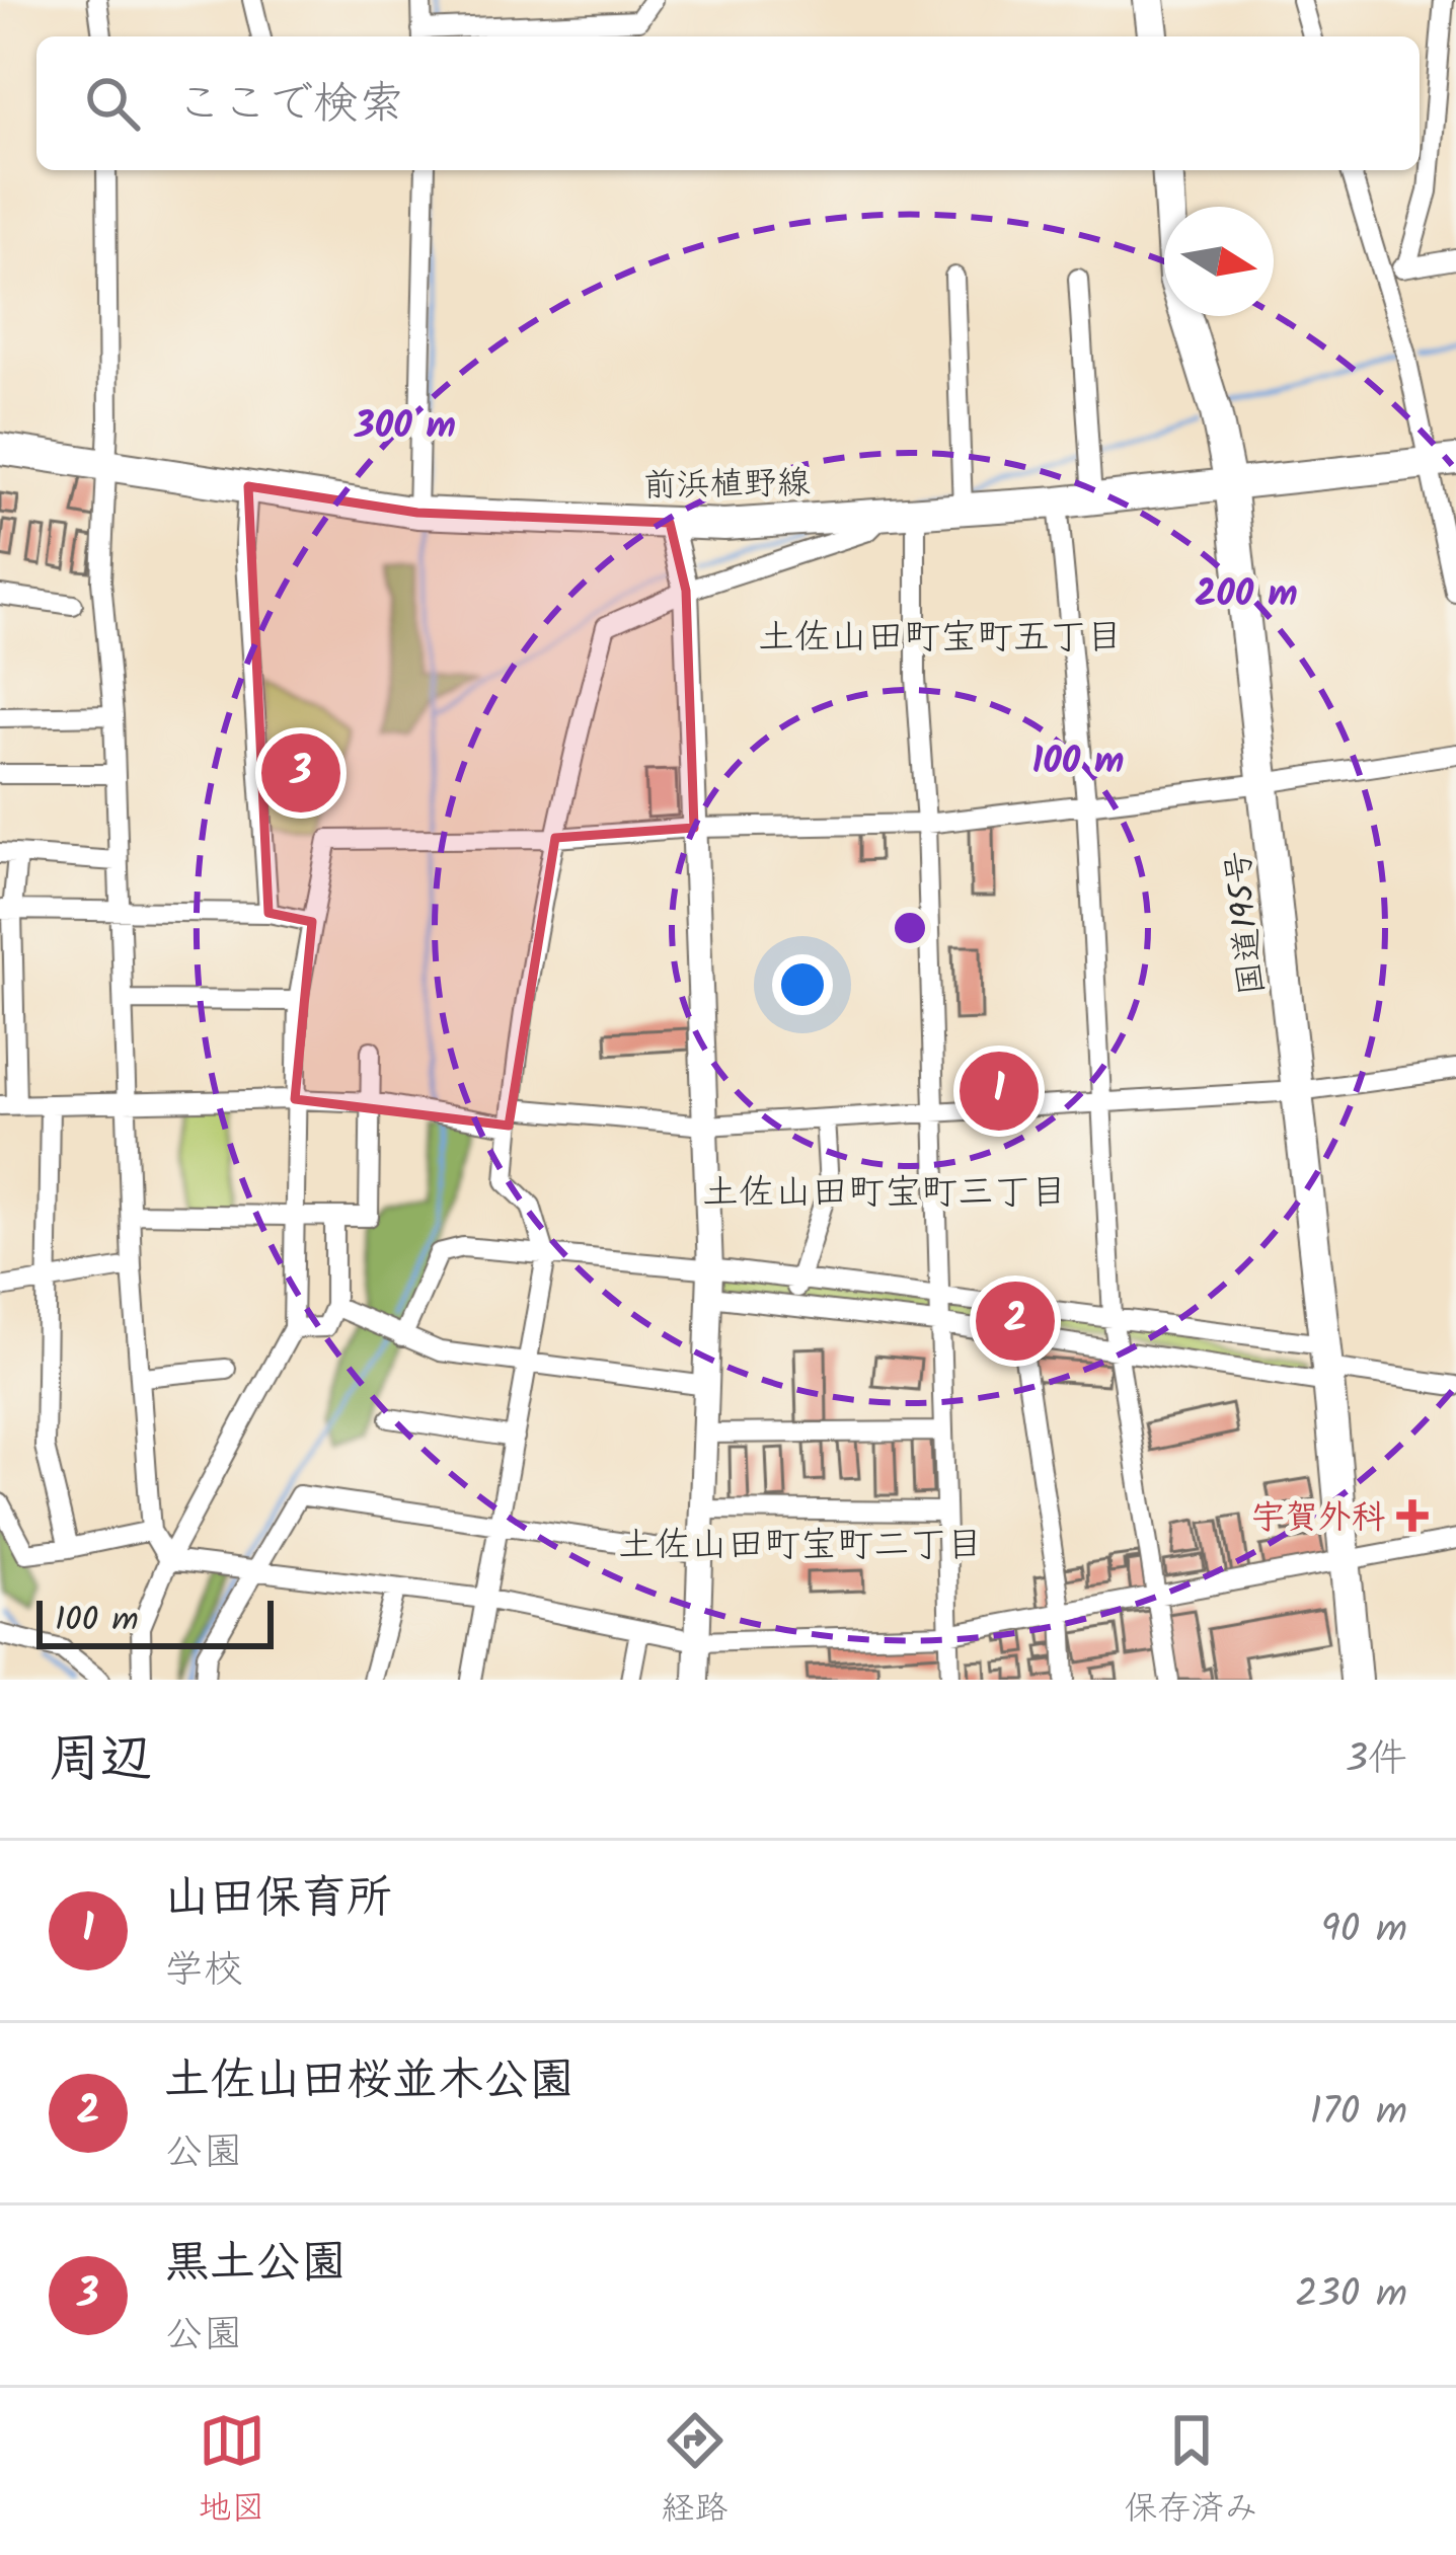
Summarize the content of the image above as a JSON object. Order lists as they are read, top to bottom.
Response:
{
  "streets": {
    "main road": ["前浜植野線", "国道195号"]
  },
  "crossings": [
    ["前浜植野線", "国道195号"]
  ],
  "districts": ["土佐山田町宝町五丁目", "土佐山田町宝町三丁目", "土佐山田町宝町二丁目"],
  "places": {
    "health": ["宇賀外科"]
  },
  "scale_bar": "100 m",
  "north": "right",
  "page": {
    "search": "ここで検索",
    "pins": ["3", "1", "2"],
    "scale": "100 m",
    "heading": ["周辺", "3件"],
    "list": [
      {
        "mark": "1",
        "name": "山田保育所",
        "note": "学校",
        "value": "90 m"
      },
      {
        "mark": "2",
        "name": "土佐山田桜並木公園",
        "note": "公園",
        "value": "170 m"
      },
      {
        "mark": "3",
        "name": "黒土公園",
        "note": "公園",
        "value": "230 m"
      }
    ],
    "nav": ["地図", "経路", "保存済み"]
  },
  "rings": ["300 m", "200 m", "100 m"]
}
